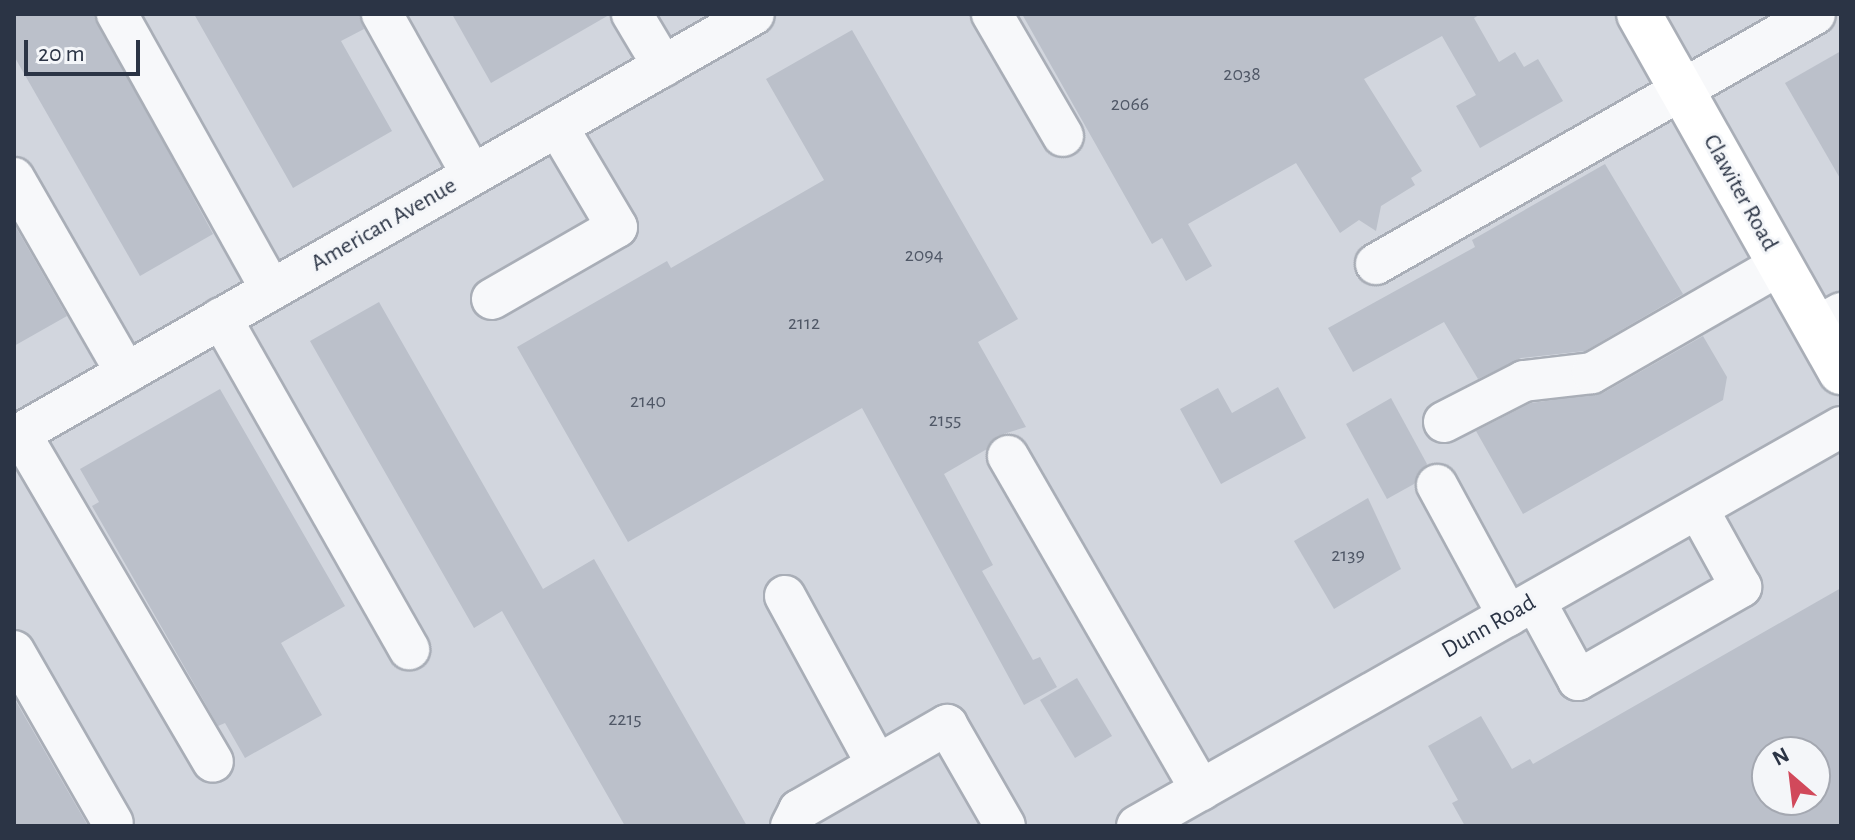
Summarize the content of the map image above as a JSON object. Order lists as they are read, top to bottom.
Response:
{
  "streets": {
    "main road": ["Clawiter Road"],
    "street": ["American Avenue", "Dunn Road"]
  },
  "house_numbers": [
    "2038",
    "2066",
    "2094",
    "2112",
    "2140",
    "2155",
    "2139",
    "2215"
  ],
  "scale_bar": "20 m",
  "north": "top left"
}
